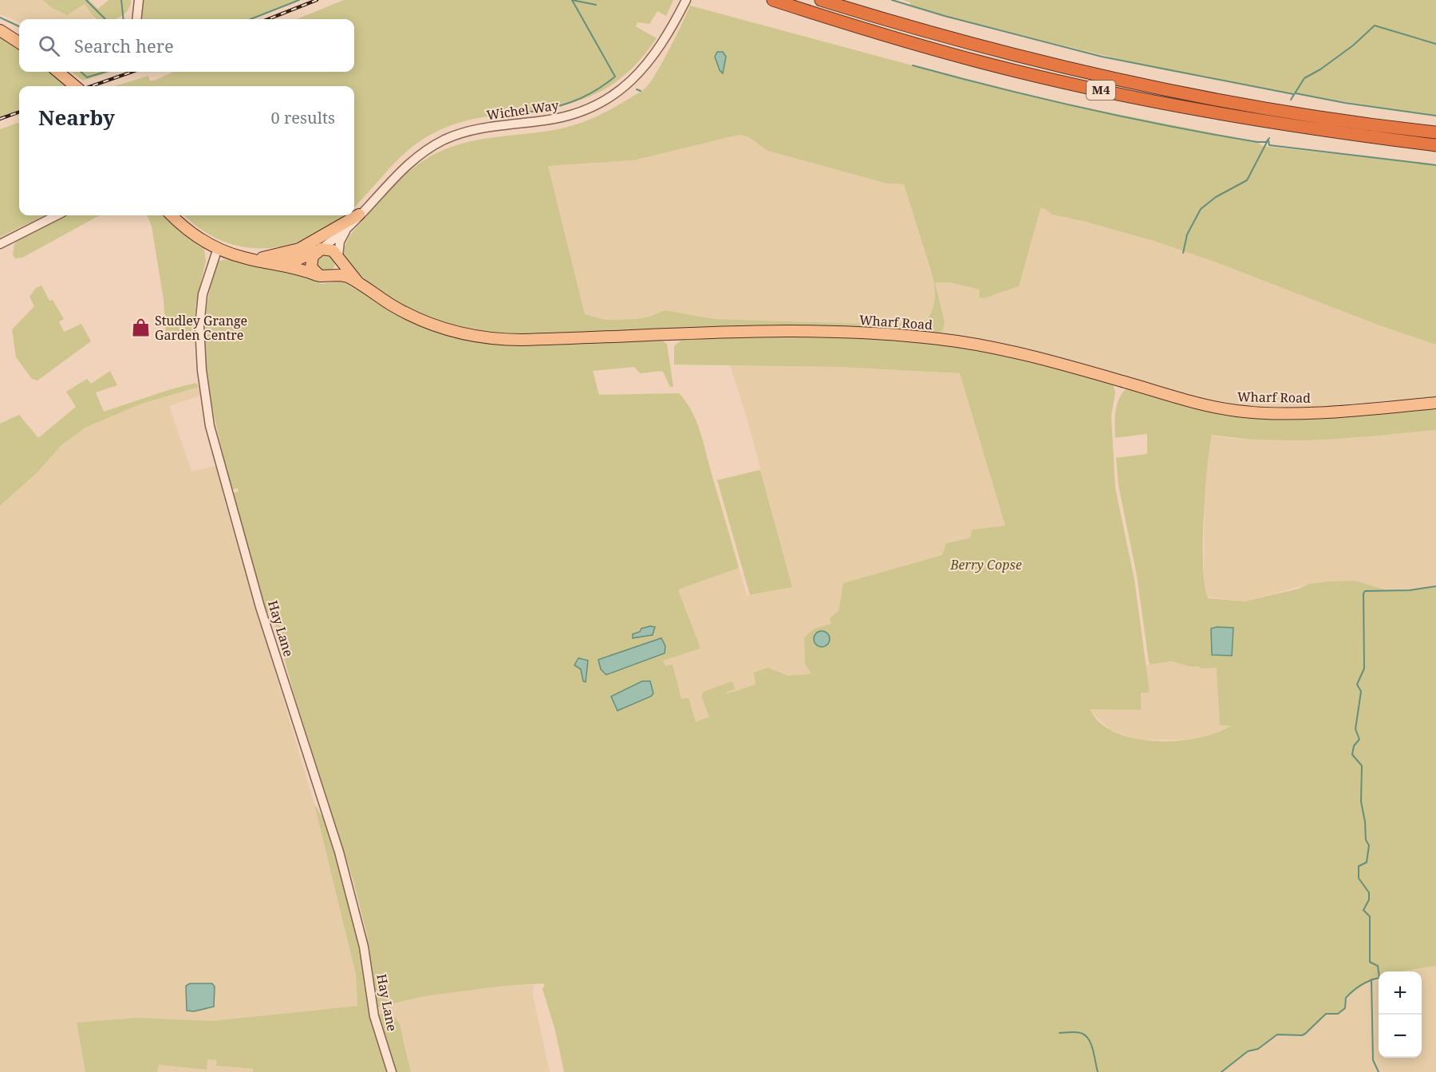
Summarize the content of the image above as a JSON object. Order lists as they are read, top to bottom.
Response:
{
  "streets": {
    "highway": ["M4"],
    "main road": ["Wharf Road"],
    "street": ["Wichel Way", "Hay Lane"]
  },
  "crossings": [
    ["Wichel Way", "Wharf Road"],
    ["Wharf Road", "Hay Lane"]
  ],
  "parks": ["Berry Copse"],
  "places": {
    "shop": ["Studley Grange Garden Centre"]
  },
  "page": {
    "search": "Search here",
    "heading": ["Nearby", "0 results"],
    "map_buttons": ["+", "−"]
  }
}
